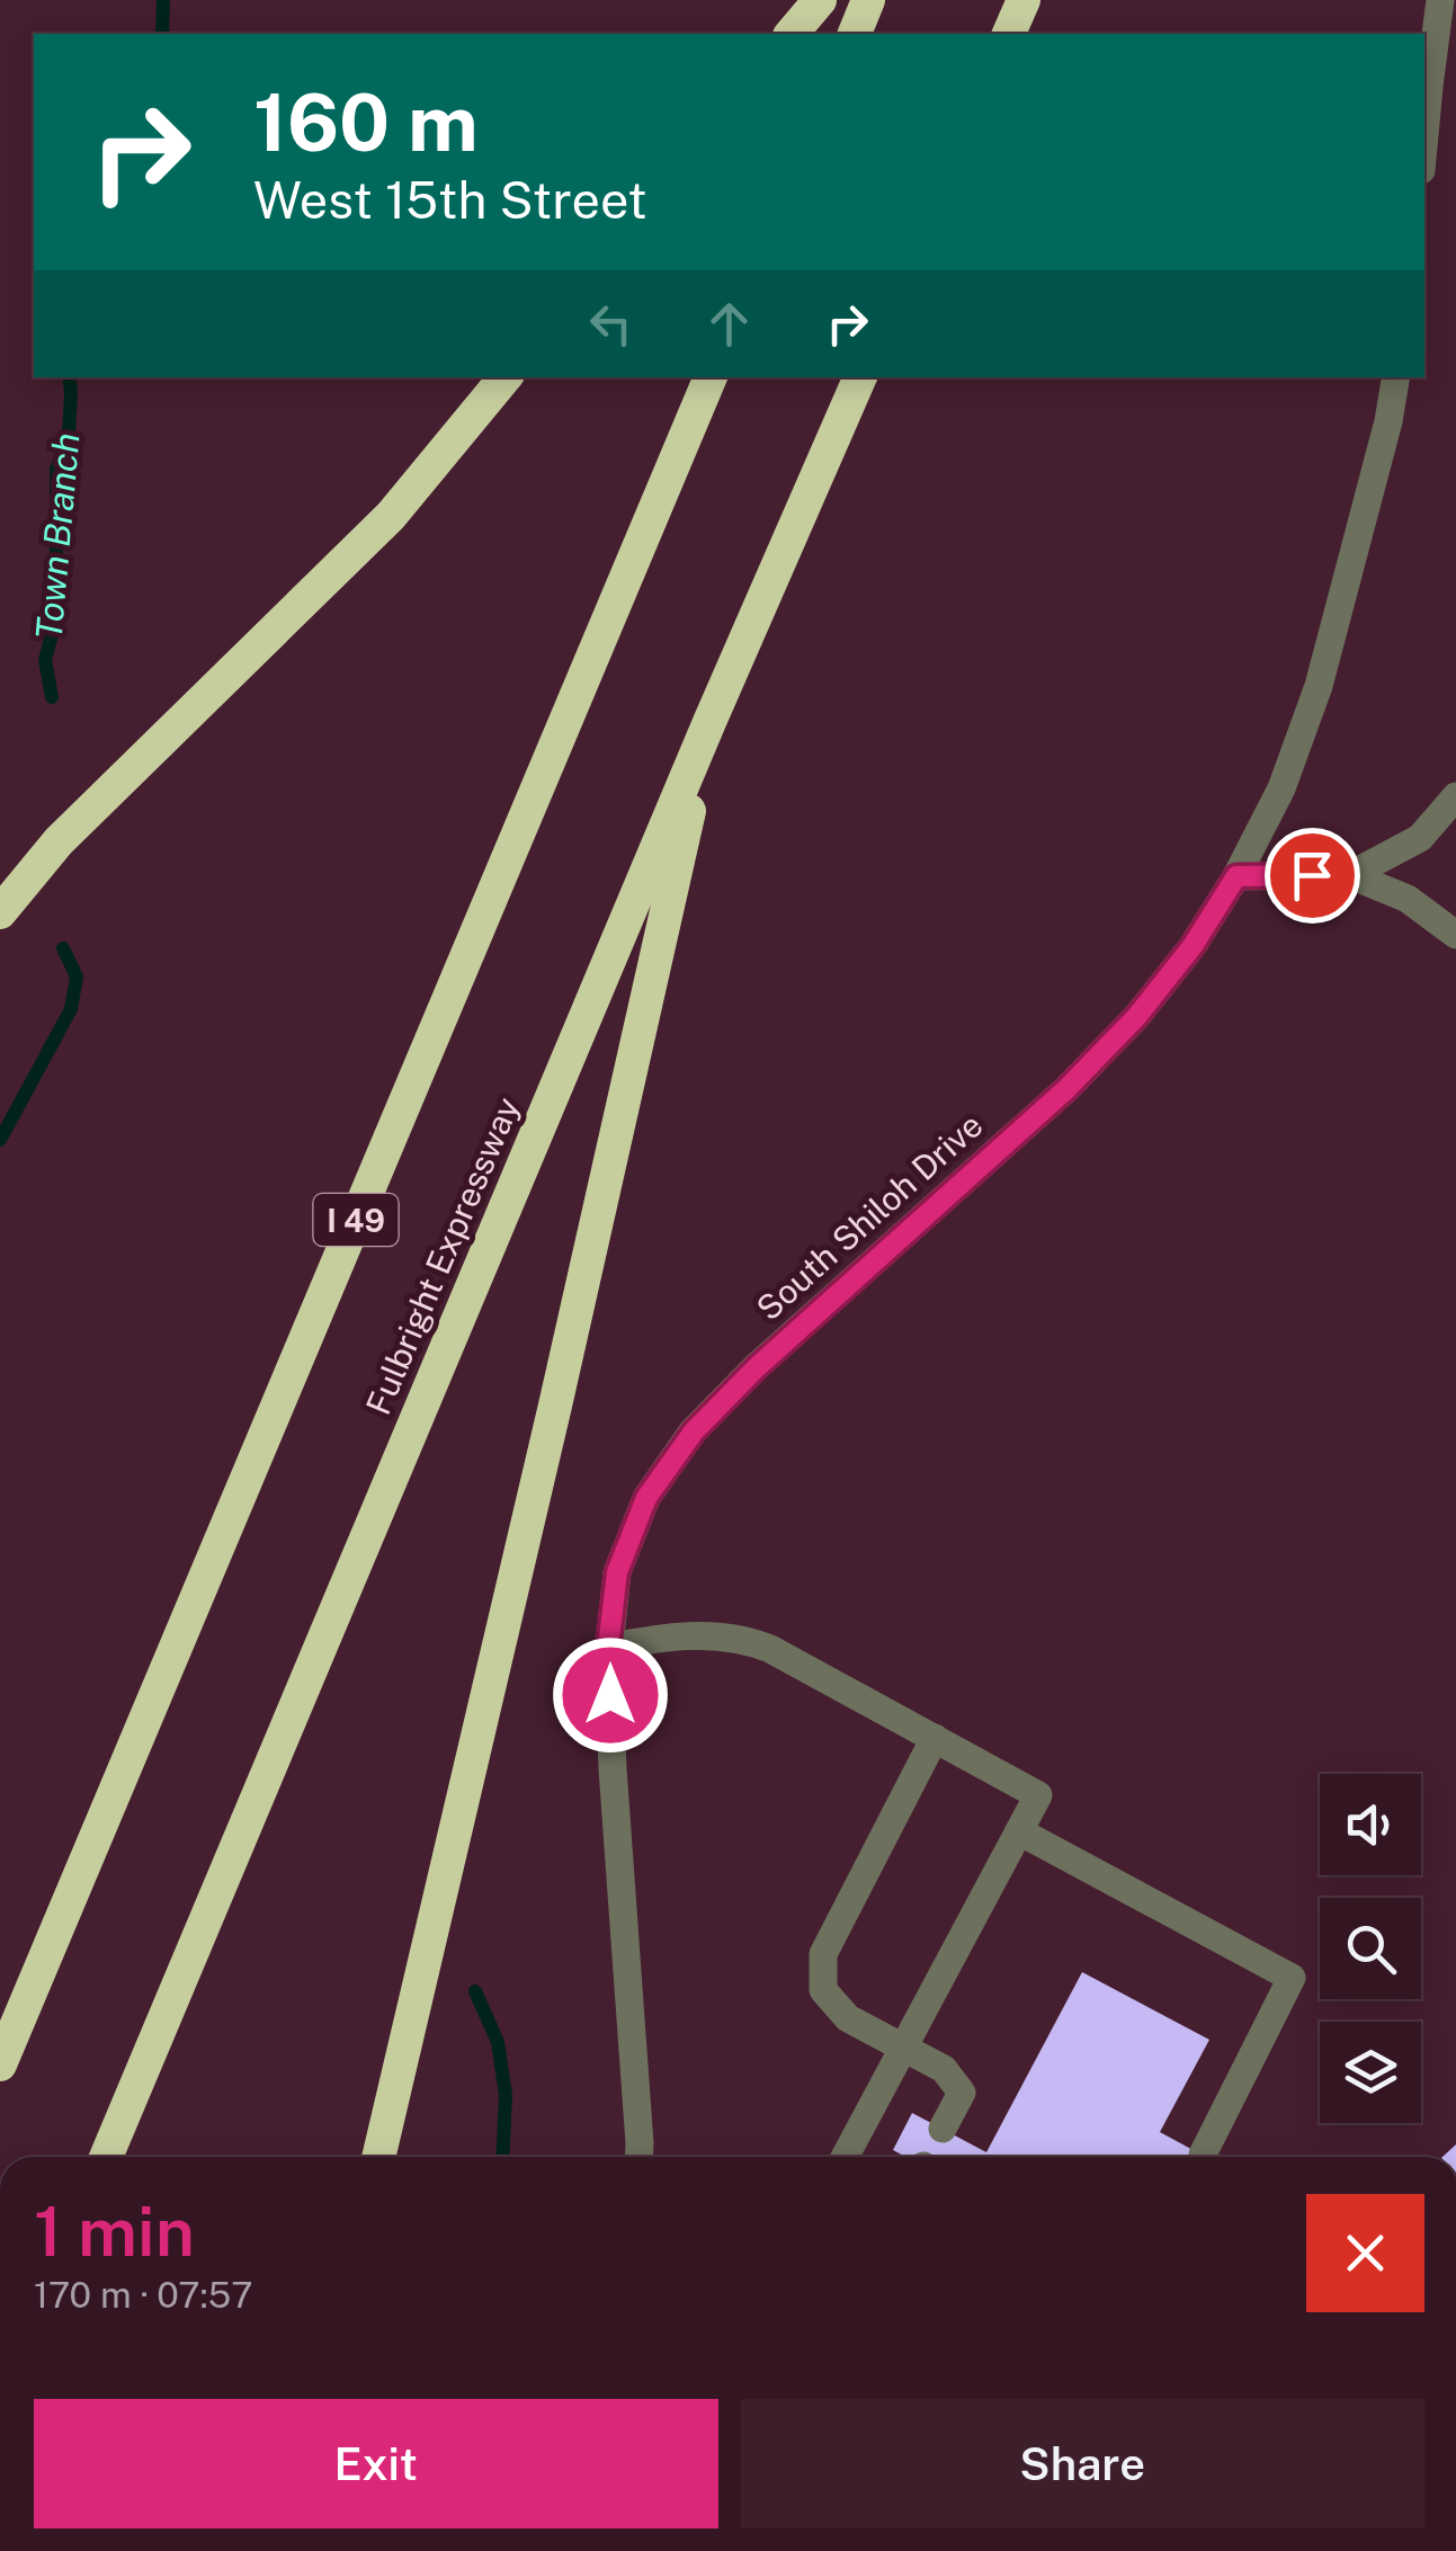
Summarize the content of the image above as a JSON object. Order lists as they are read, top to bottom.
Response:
{
  "streets": {
    "highway": ["I 49", "Fulbright Expressway"],
    "street": ["South Shiloh Drive"]
  },
  "water": ["Town Branch"],
  "page": {
    "turn": ["160 m", "West 15th Street"],
    "heading": ["1 min", "170 m · 07:57"],
    "buttons": ["Exit", "Share"]
  }
}
